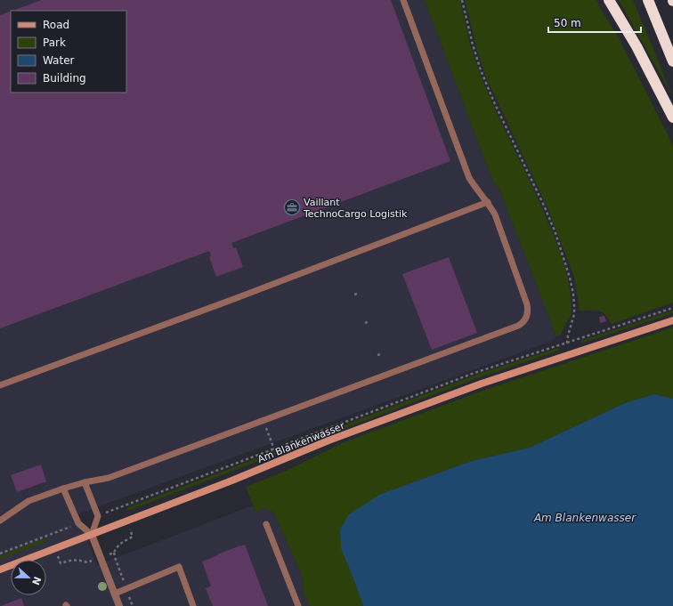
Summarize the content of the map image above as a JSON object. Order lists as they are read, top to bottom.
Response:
{
  "streets": {
    "street": ["Am Blankenwasser"]
  },
  "water": ["Am Blankenwasser"],
  "places": {
    "office": ["Vaillant TechnoCargo Logistik"]
  },
  "legend": [
    "Road",
    "Park",
    "Water",
    "Building"
  ],
  "scale_bar": "50 m",
  "north": "right"
}
